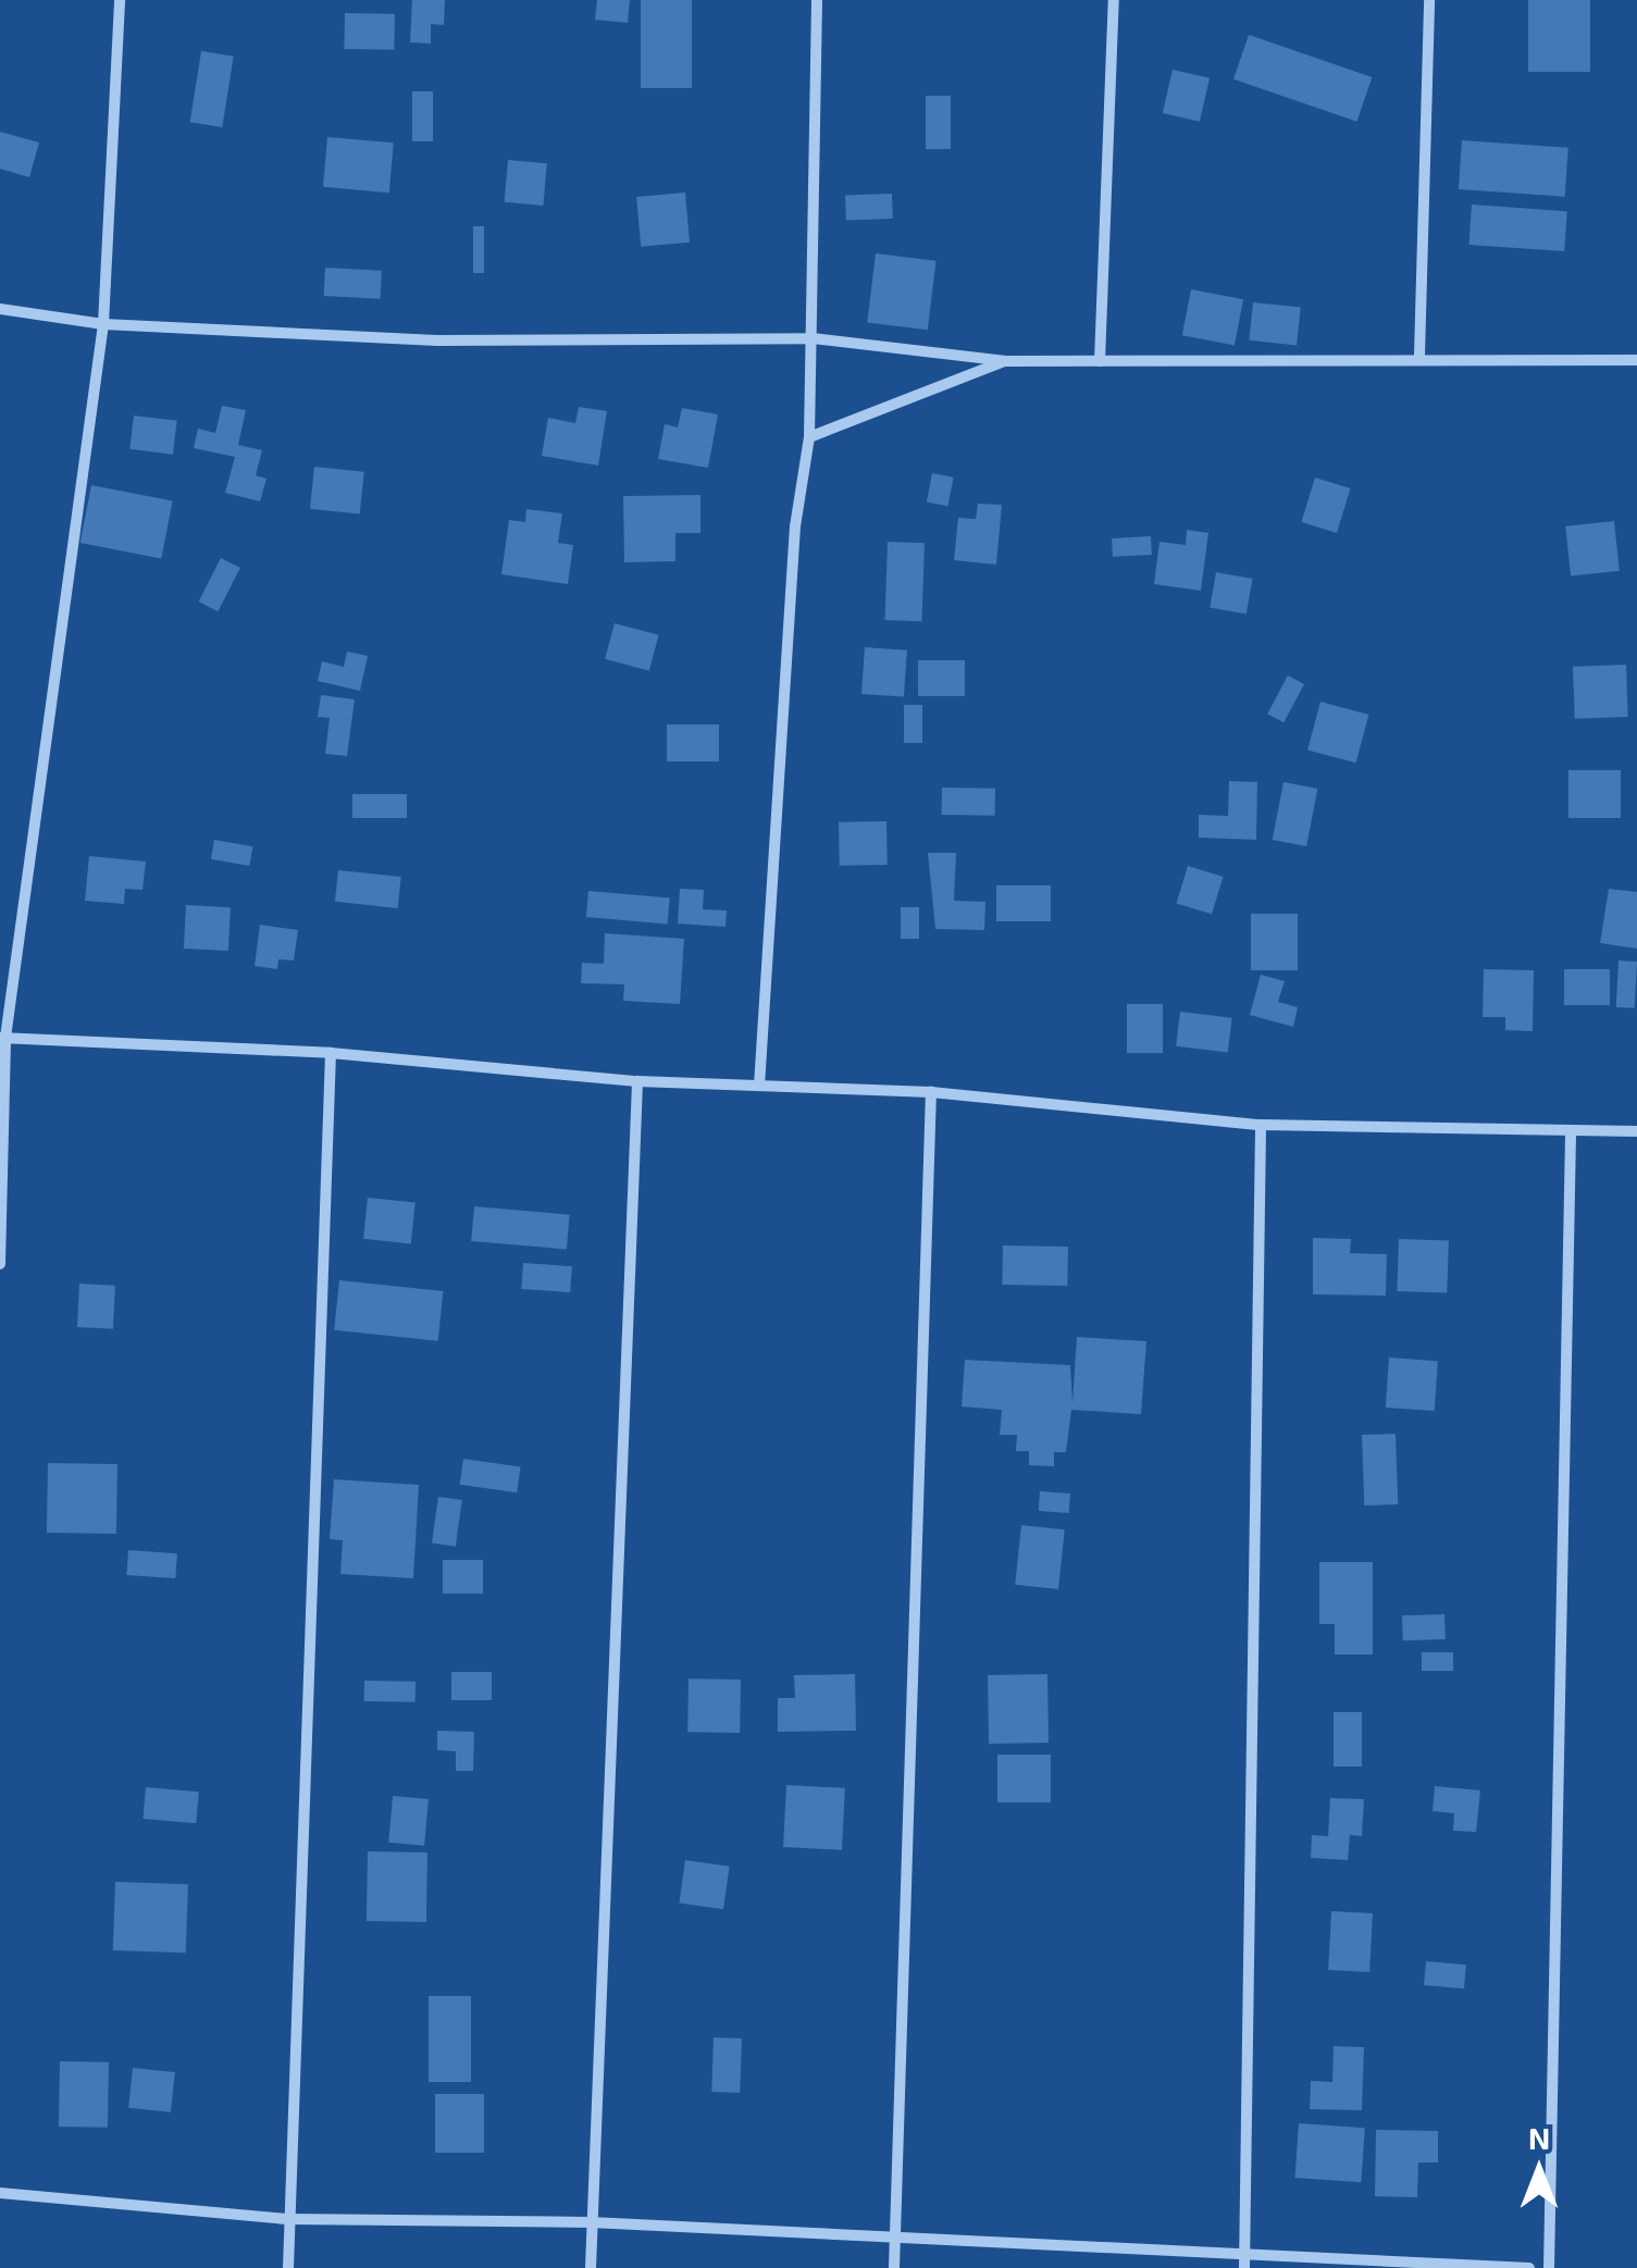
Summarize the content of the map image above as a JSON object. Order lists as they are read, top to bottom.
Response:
{
  "north": "top"
}
